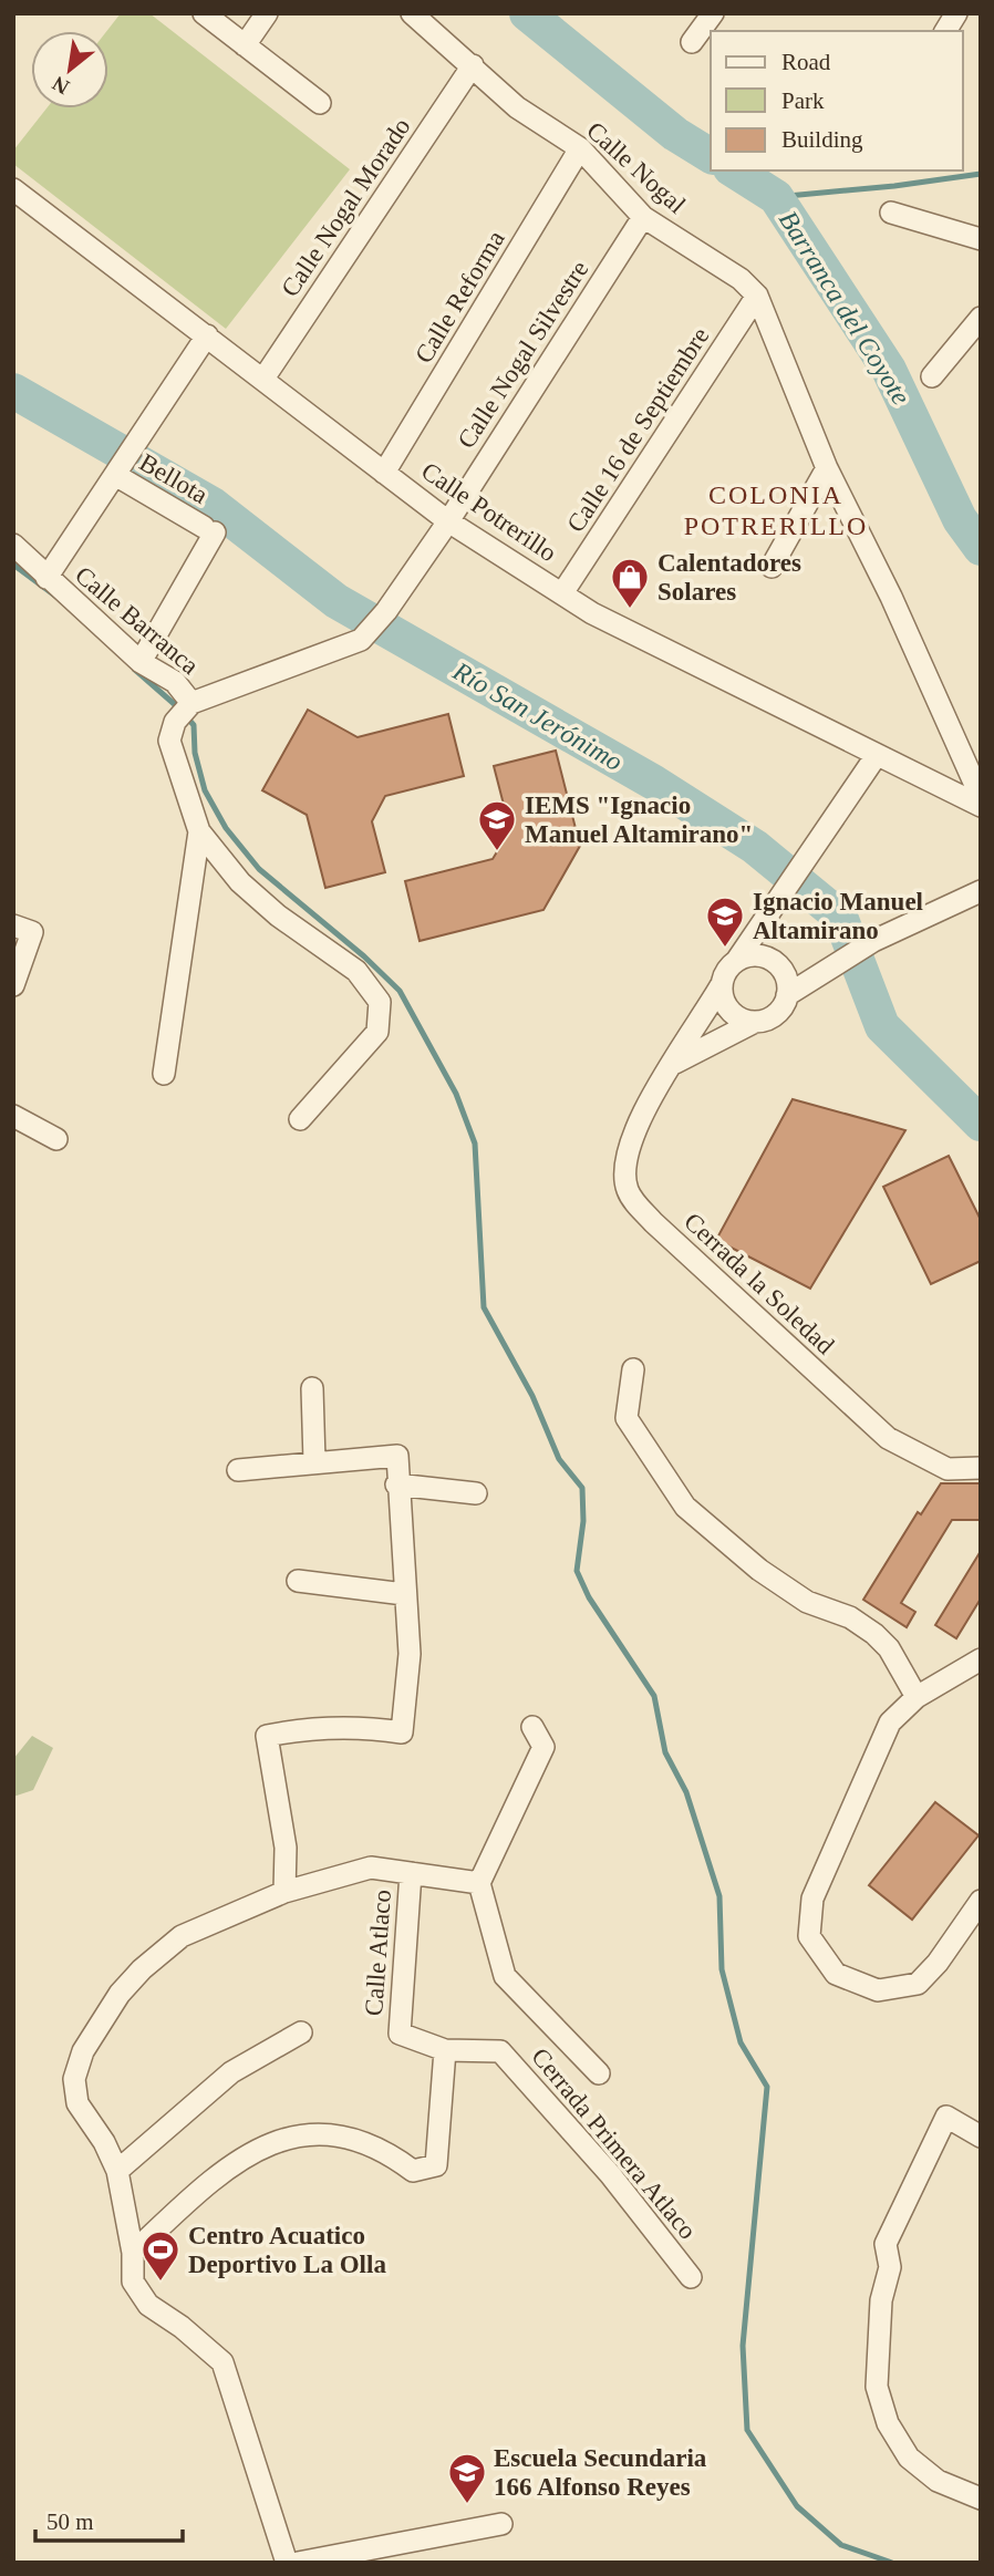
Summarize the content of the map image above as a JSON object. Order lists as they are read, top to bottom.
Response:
{
  "streets": {
    "street": [
      "Calle Nogal",
      "Calle Nogal Morado",
      "Calle Reforma",
      "Calle Nogal Silvestre",
      "Calle 16 de Septiembre",
      "Bellota",
      "Calle Potrerillo",
      "Calle Barranca",
      "Cerrada la Soledad",
      "Calle Atlaco",
      "Cerrada Primera Atlaco"
    ]
  },
  "crossings": [
    ["Calle Nogal", "Calle Nogal Morado"],
    ["Calle Nogal", "Calle Reforma"],
    ["Calle Nogal", "Calle Nogal Silvestre"],
    ["Calle Nogal", "Calle 16 de Septiembre"],
    ["Calle Nogal Morado", "Calle Potrerillo"],
    ["Calle Reforma", "Calle Potrerillo"],
    ["Calle Nogal Silvestre", "Calle Potrerillo"],
    ["Calle Nogal Silvestre", "Calle Barranca"],
    ["Calle 16 de Septiembre", "Calle Potrerillo"],
    ["Bellota", "Calle Barranca"],
    ["Calle Atlaco", "Cerrada Primera Atlaco"]
  ],
  "districts": ["COLONIA POTRERILLO"],
  "water": ["Barranca del Coyote", "Río San Jerónimo"],
  "places": {
    "shop": ["Calentadores Solares"],
    "school or university": ["IEMS \"Ignacio Manuel Altamirano\"", "Ignacio Manuel Altamirano", "Escuela Secundaria 166 Alfonso Reyes"],
    "sports": ["Centro Acuatico Deportivo La Olla"]
  },
  "legend": ["Road", "Park", "Building"],
  "scale_bar": "50 m",
  "north": "bottom left"
}
